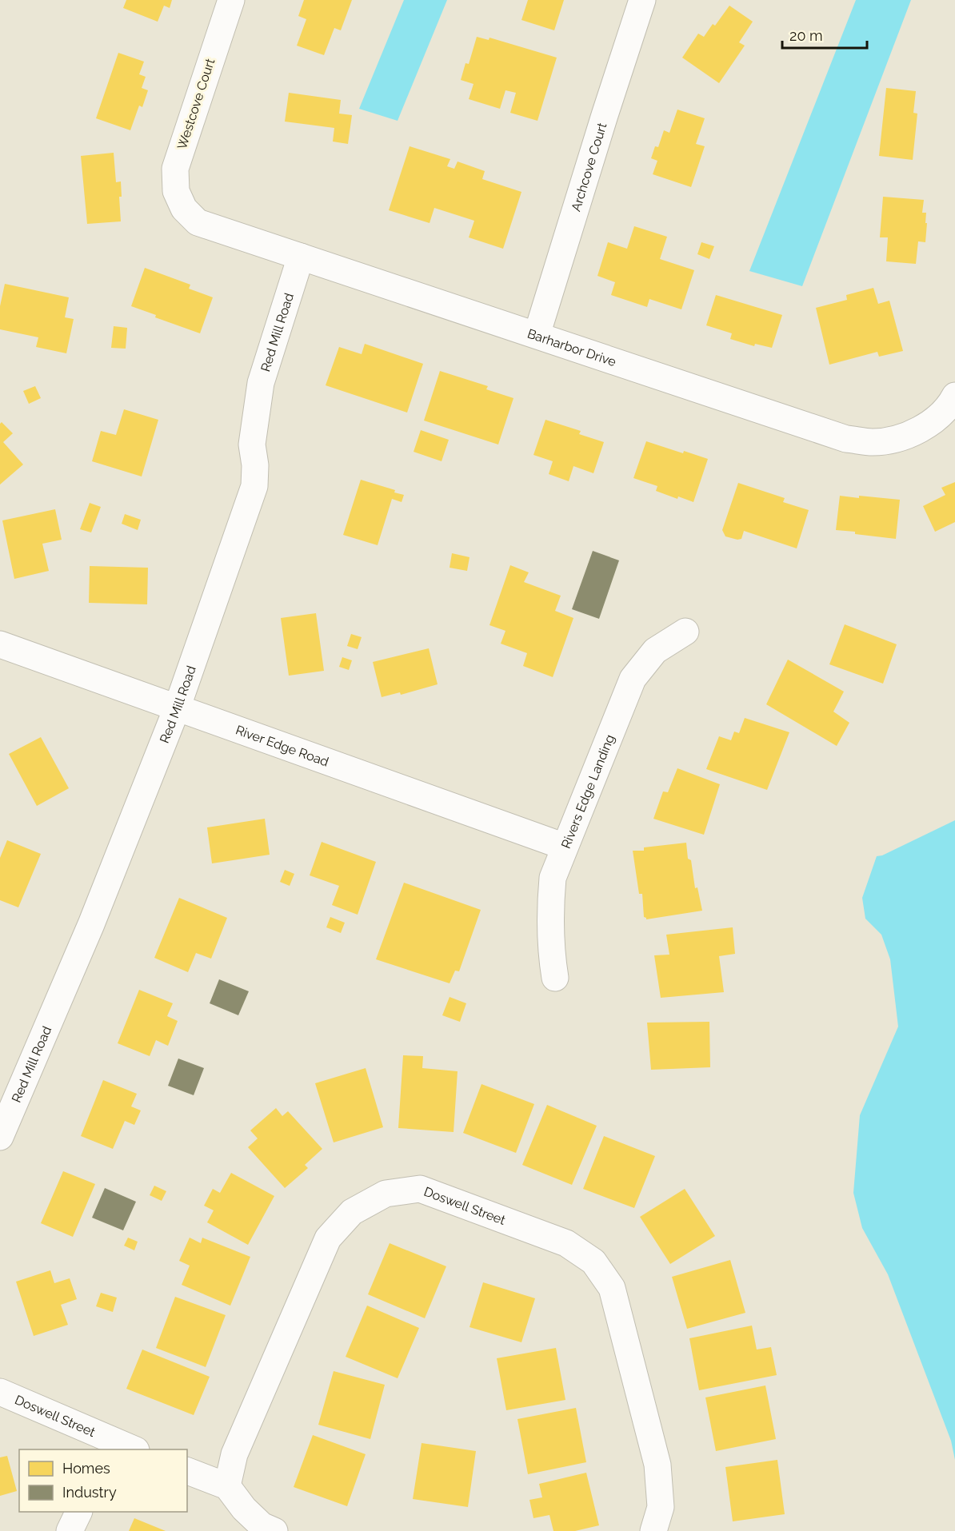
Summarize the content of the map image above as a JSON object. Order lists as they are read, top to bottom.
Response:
{
  "streets": {
    "street": [
      "Westcove Court",
      "Archcove Court",
      "Red Mill Road",
      "Barharbor Drive",
      "River Edge Road",
      "Rivers Edge Landing",
      "Doswell Street"
    ]
  },
  "crossings": [
    ["Westcove Court", "Barharbor Drive"],
    ["Archcove Court", "Barharbor Drive"],
    ["Red Mill Road", "Barharbor Drive"],
    ["Red Mill Road", "River Edge Road"],
    ["River Edge Road", "Rivers Edge Landing"]
  ],
  "legend": ["Homes", "Industry"],
  "scale_bar": "20 m"
}
